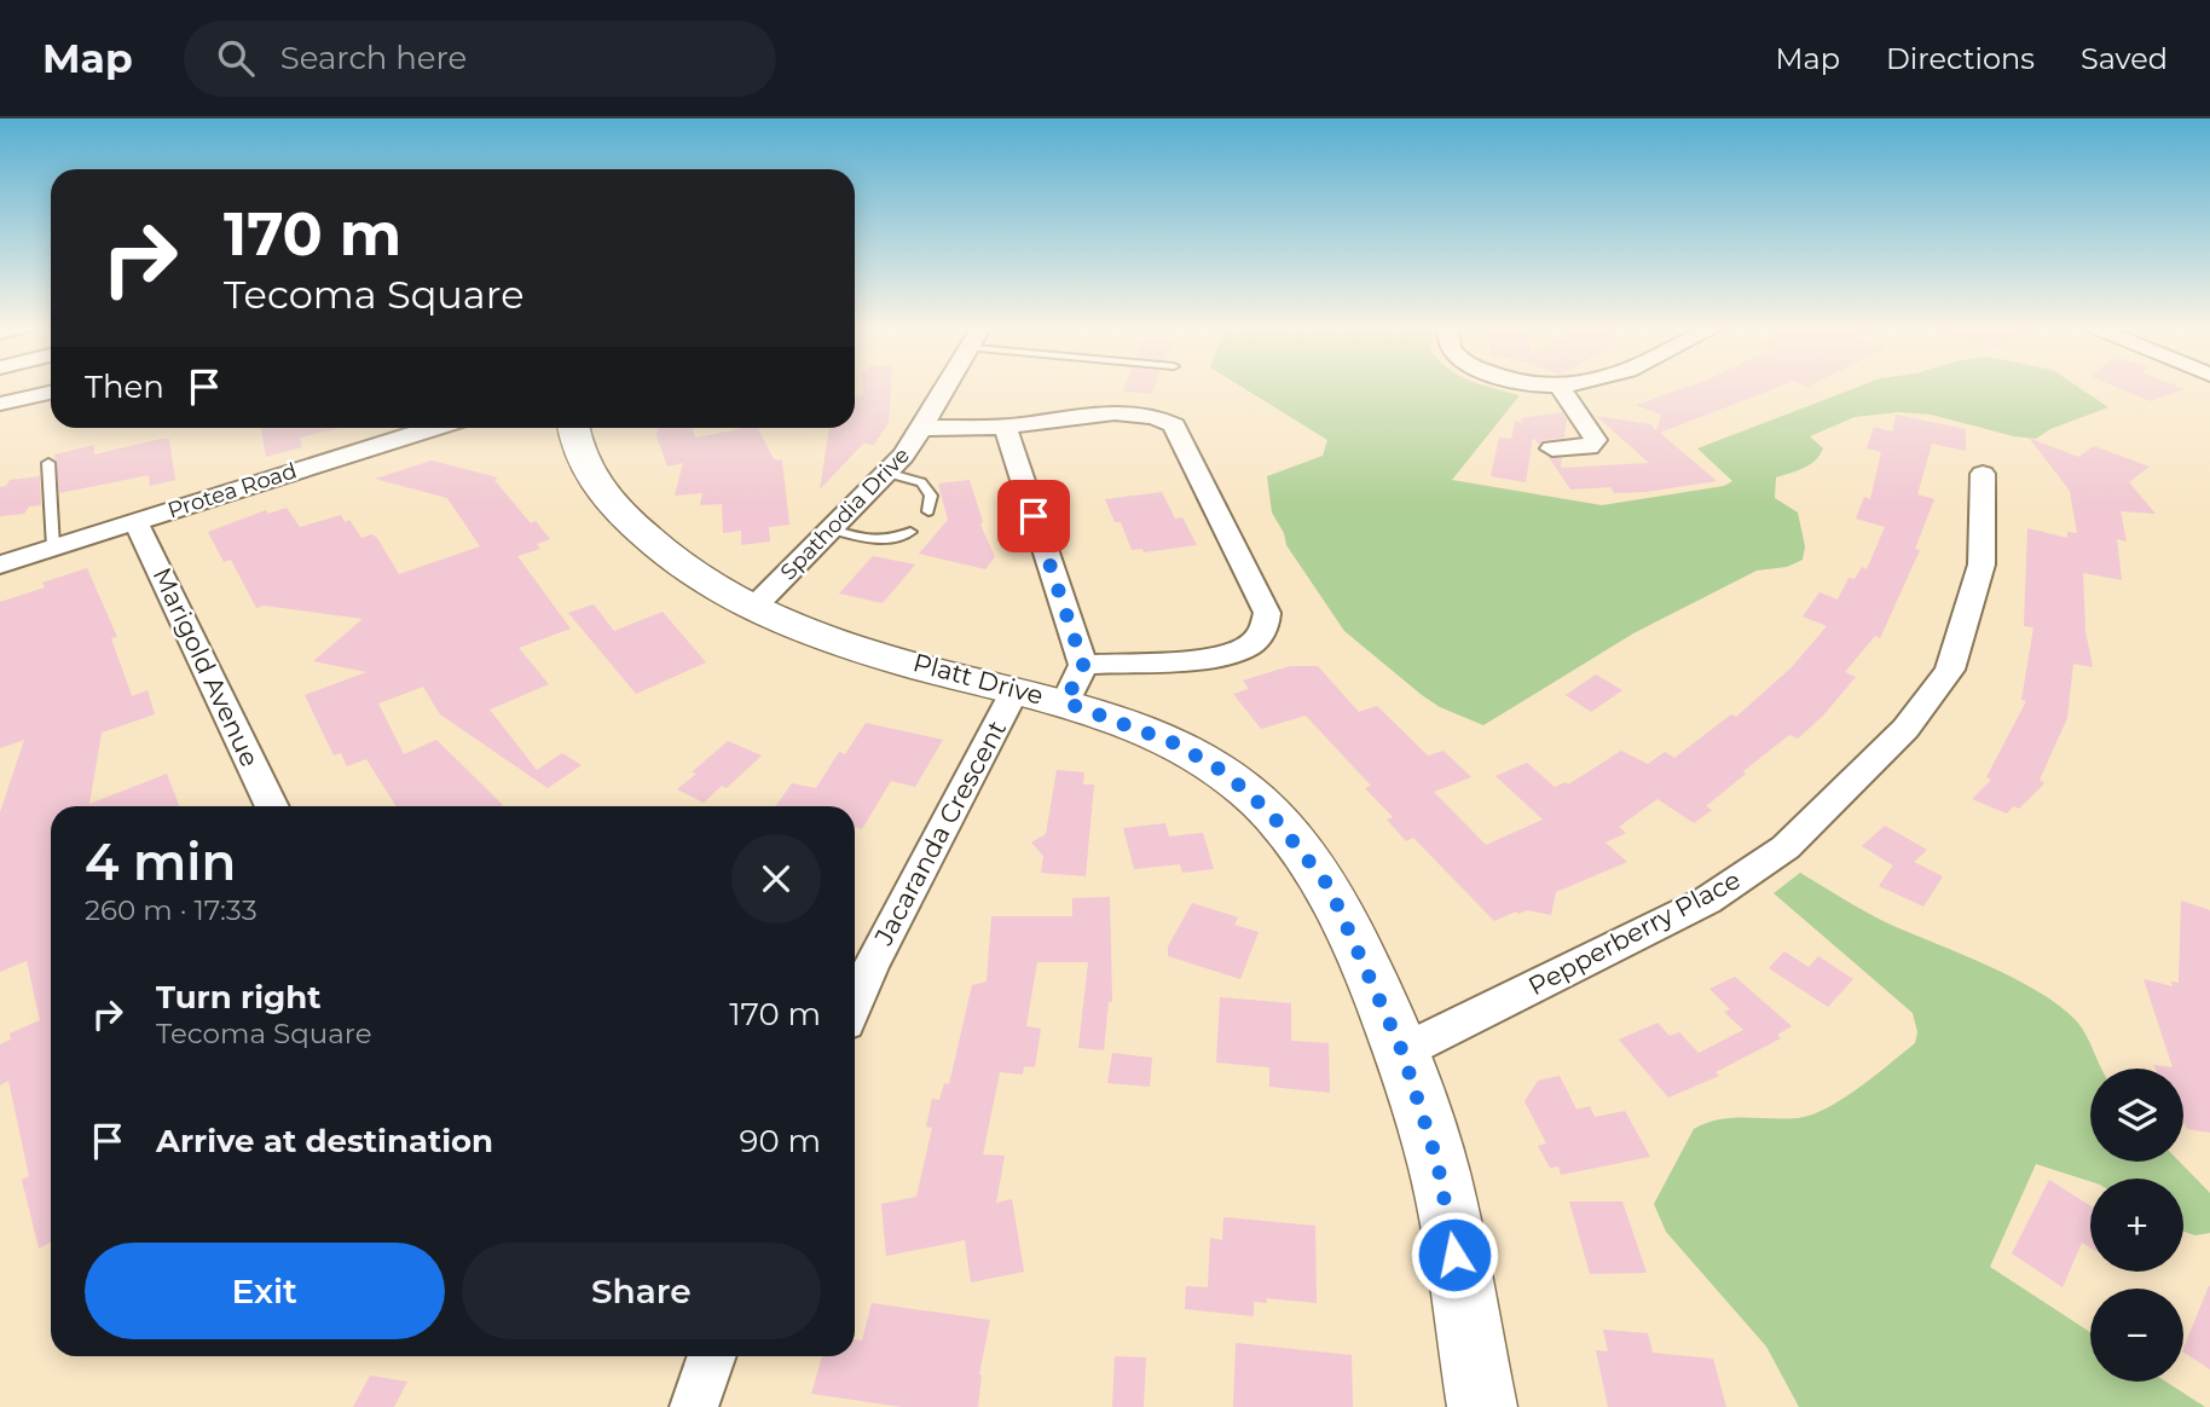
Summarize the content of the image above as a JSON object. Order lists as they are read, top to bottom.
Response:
{
  "streets": {
    "street": [
      "Protea Road",
      "Spathodia Drive",
      "Marigold Avenue",
      "Platt Drive",
      "Jacaranda Crescent",
      "Pepperberry Place"
    ]
  },
  "crossings": [
    ["Protea Road", "Marigold Avenue"],
    ["Spathodia Drive", "Platt Drive"],
    ["Platt Drive", "Jacaranda Crescent"],
    ["Platt Drive", "Pepperberry Place"]
  ],
  "page": {
    "header": "Map",
    "search": "Search here",
    "nav": ["Map", "Directions", "Saved"],
    "turn": ["170 m", "Tecoma Square"],
    "then": "Then",
    "heading": ["4 min", "260 m · 17:33"],
    "list": [
      {
        "name": "Turn right",
        "note": "Tecoma Square",
        "value": "170 m"
      },
      {
        "name": "Arrive at destination",
        "value": "90 m"
      }
    ],
    "map_buttons": ["+", "−"],
    "buttons": ["Exit", "Share"]
  }
}
